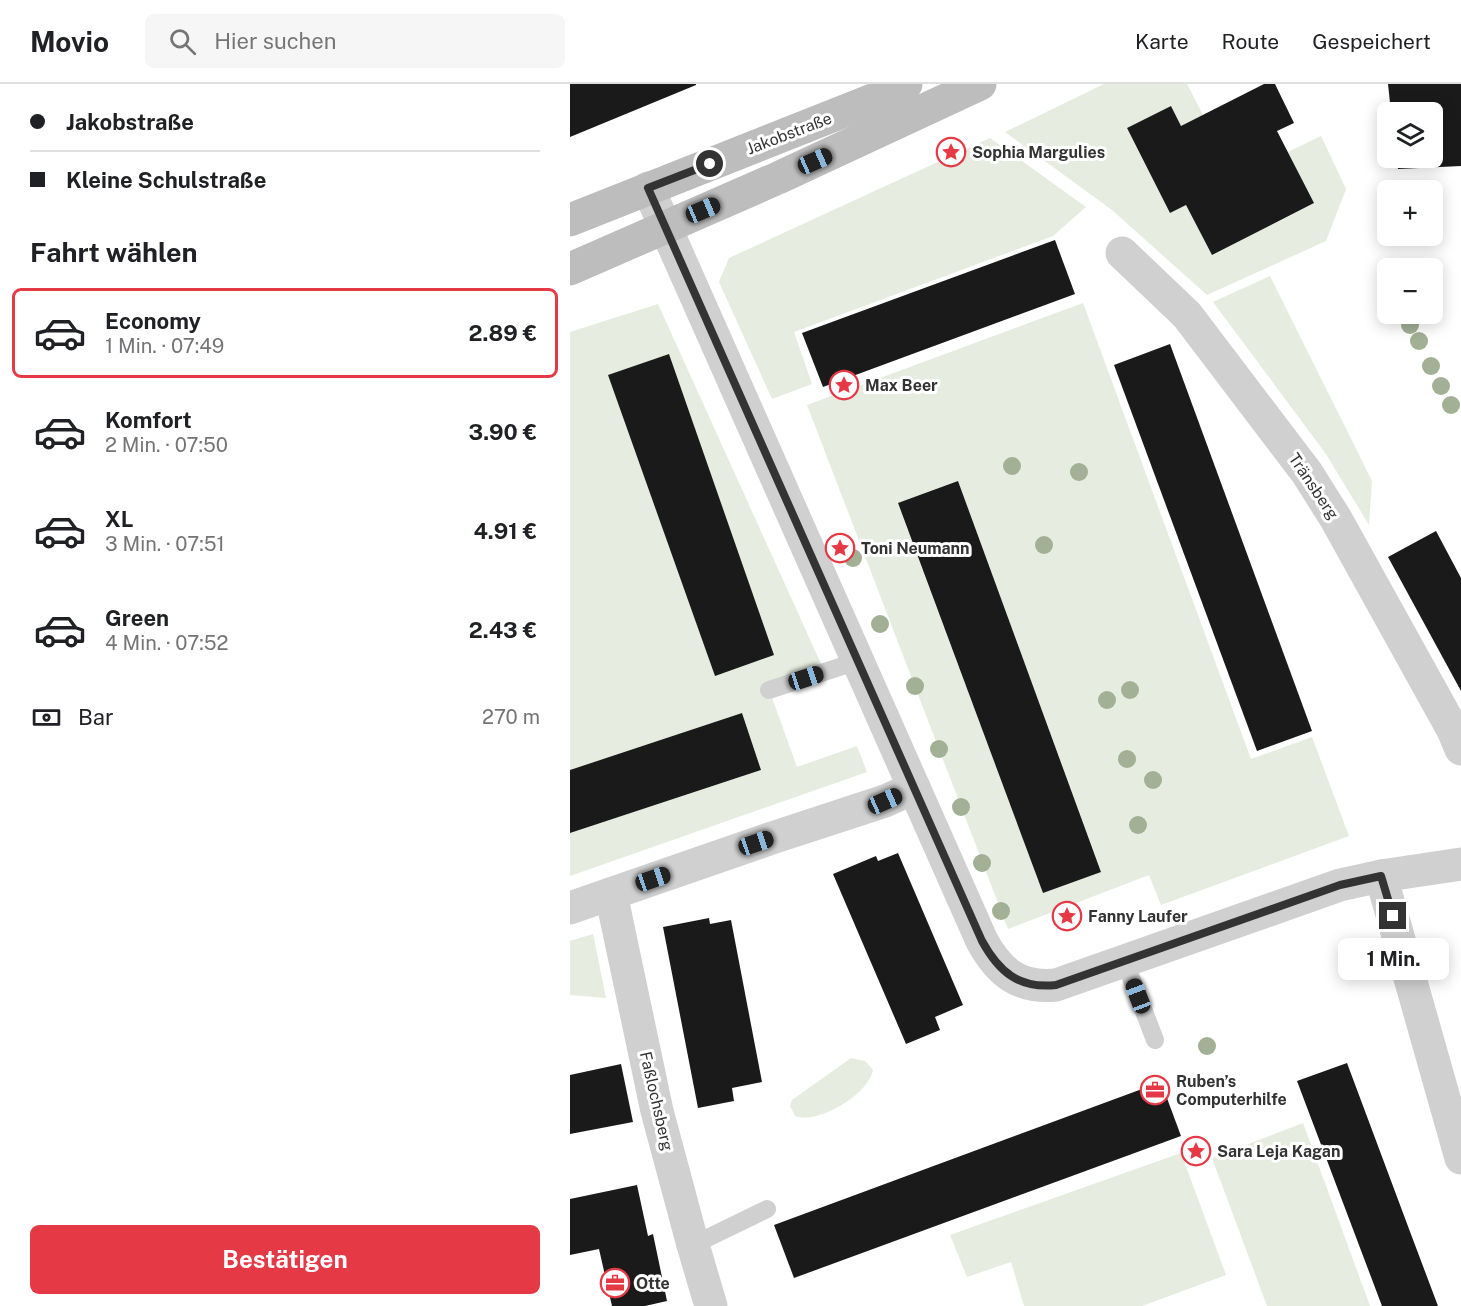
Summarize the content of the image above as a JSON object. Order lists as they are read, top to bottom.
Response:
{
  "streets": {
    "street": ["Jakobstraße", "Tränsberg", "Faßlochsberg"]
  },
  "places": {
    "place": [
      "Sophia Margulies",
      "Max Beer",
      "Toni Neumann",
      "Fanny Laufer",
      "Sara Leja Kagan"
    ],
    "office": ["Ruben’s Computerhilfe", "Otte"]
  },
  "page": {
    "header": "Movio",
    "search": "Hier suchen",
    "nav": ["Karte", "Route", "Gespeichert"],
    "banner": ["Jakobstraße", "Kleine Schulstraße"],
    "map_buttons": ["+", "−"],
    "heading": "Fahrt wählen",
    "list": [
      {
        "name": "Economy",
        "note": "1 Min. · 07:49",
        "value": "2.89 €"
      },
      {
        "name": "Komfort",
        "note": "2 Min. · 07:50",
        "value": "3.90 €"
      },
      {
        "name": "XL",
        "note": "3 Min. · 07:51",
        "value": "4.91 €"
      },
      {
        "name": "Green",
        "note": "4 Min. · 07:52",
        "value": "2.43 €"
      }
    ],
    "pay": ["Bar", "270 m"],
    "bubble": "1 Min.",
    "buttons": "Bestätigen"
  }
}
